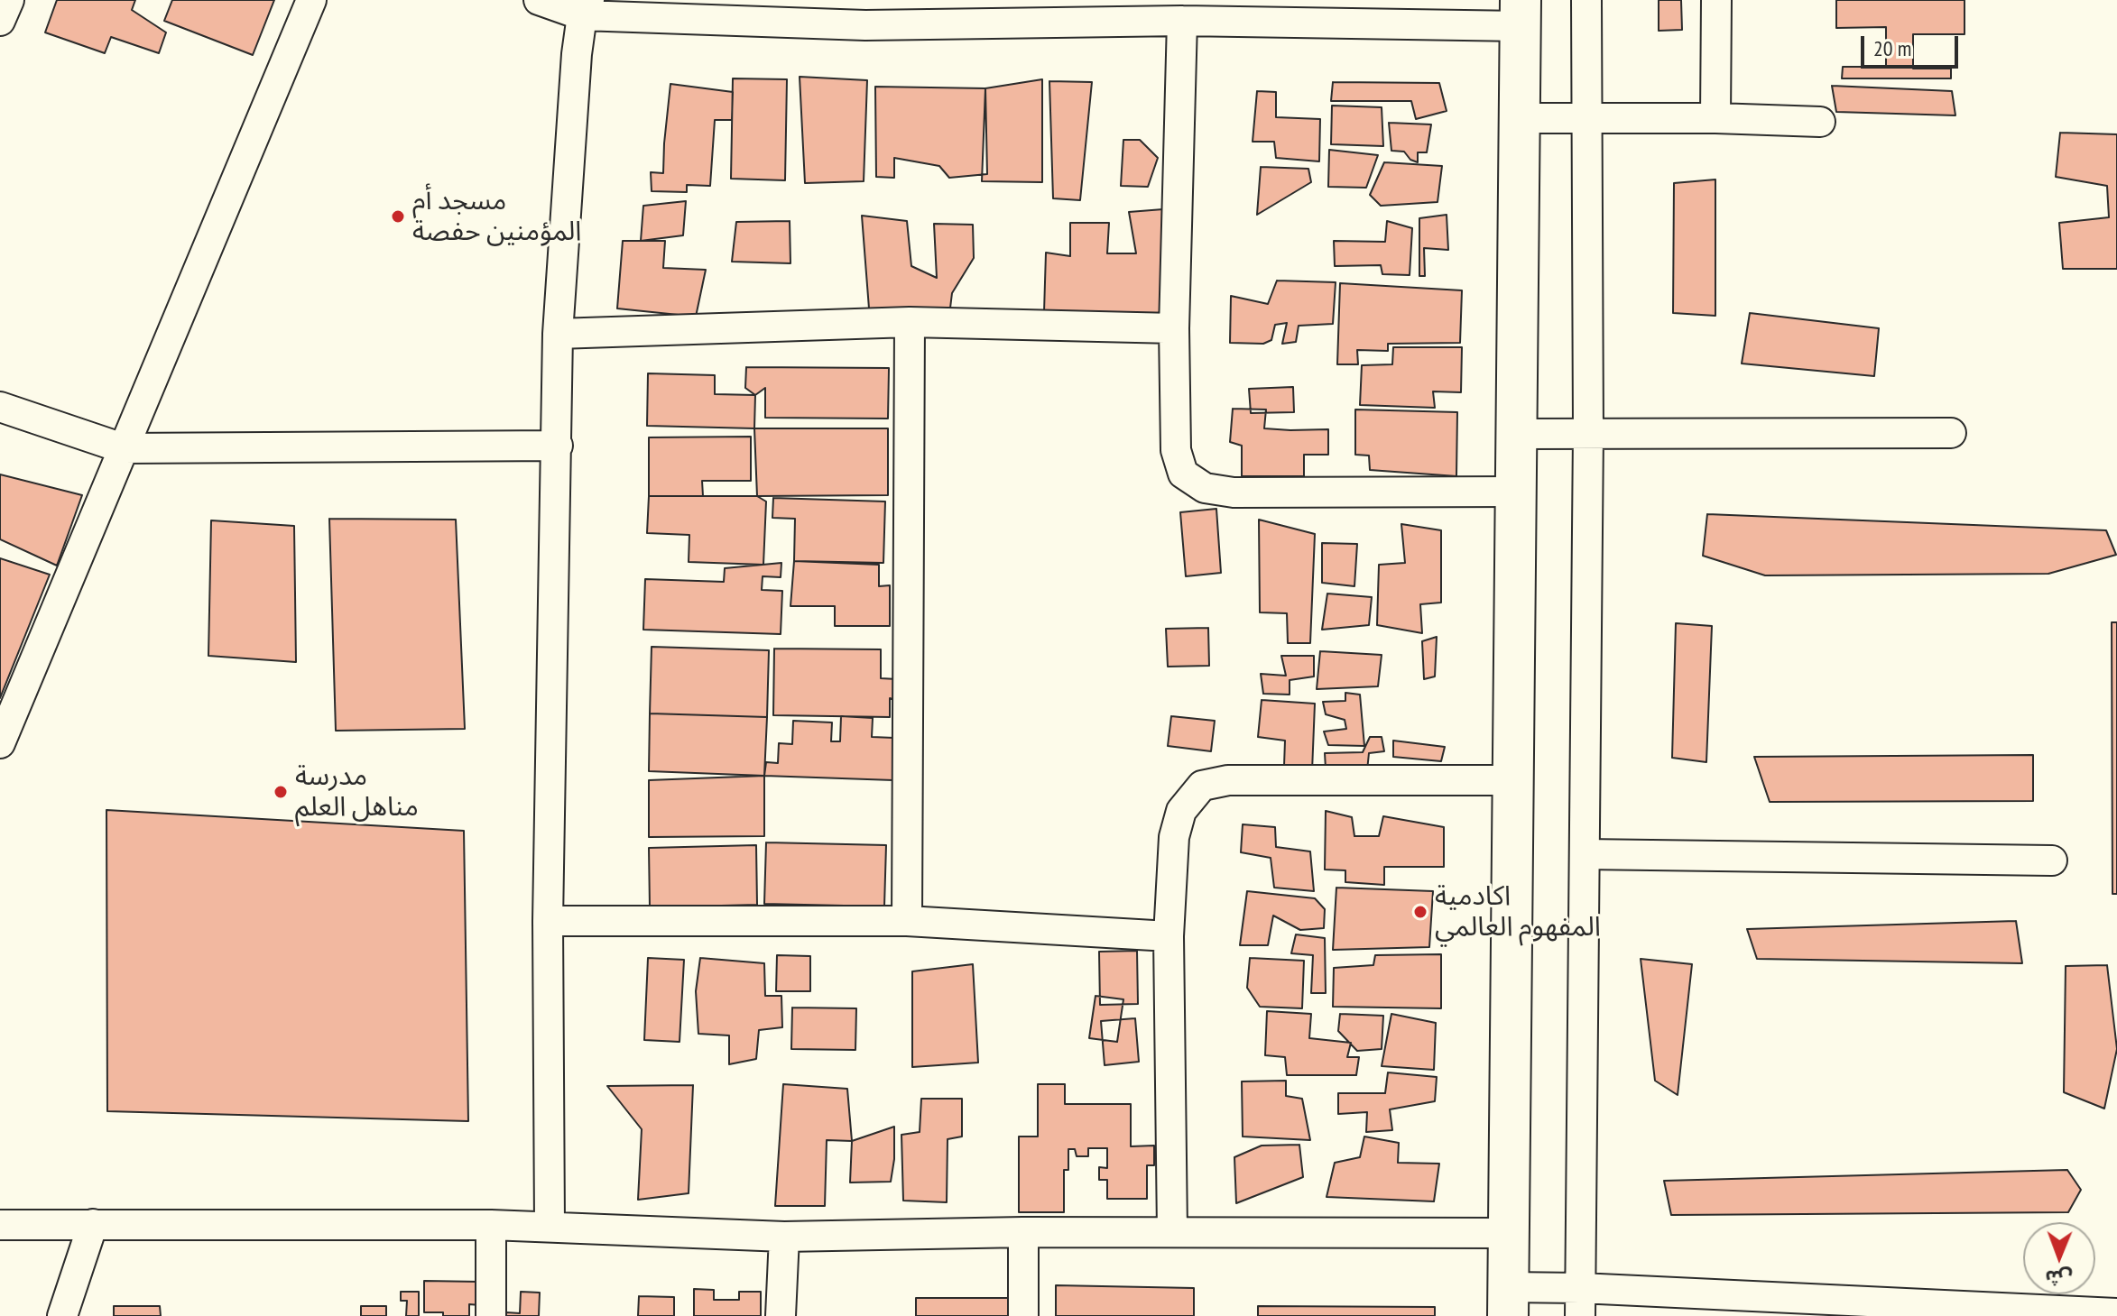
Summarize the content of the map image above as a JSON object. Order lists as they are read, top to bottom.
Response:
{
  "places": ["مسجد أم المؤمنين حفصة", "مدرسة مناهل العلم", "اكادمية المفهوم العالمي"],
  "scale_bar": "20 m",
  "north": "bottom"
}
